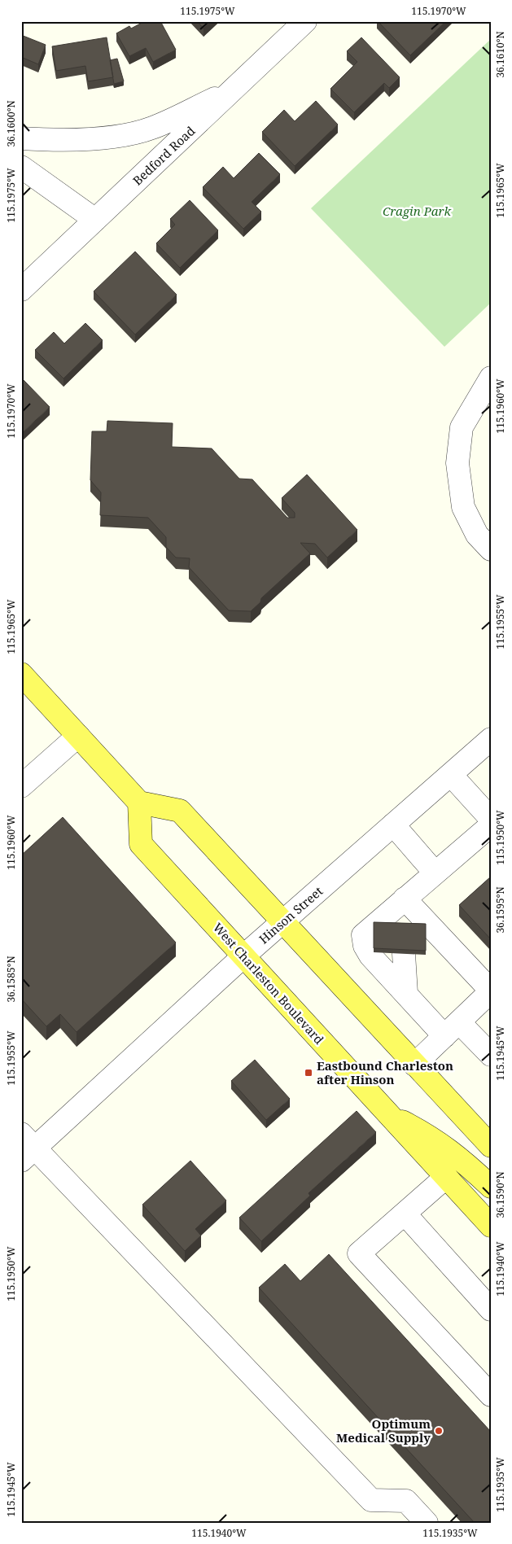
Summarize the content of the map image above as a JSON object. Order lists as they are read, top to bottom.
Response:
{
  "streets": {
    "main road": ["West Charleston Boulevard"],
    "street": ["Bedford Road", "Hinson Street"]
  },
  "crossings": [
    ["Hinson Street", "West Charleston Boulevard"]
  ],
  "parks": ["Cragin Park"],
  "places": {
    "transit": ["Eastbound Charleston after Hinson"],
    "other": ["Optimum Medical Supply"]
  },
  "coordinates": [
    "115.1975°W",
    "115.1970°W",
    "36.1610°N",
    "36.1600°N",
    "115.1965°W",
    "115.1960°W",
    "115.1955°W",
    "115.1950°W",
    "36.1595°N",
    "36.1585°N",
    "115.1945°W",
    "36.1590°N",
    "115.1940°W",
    "115.1935°W"
  ]
}
